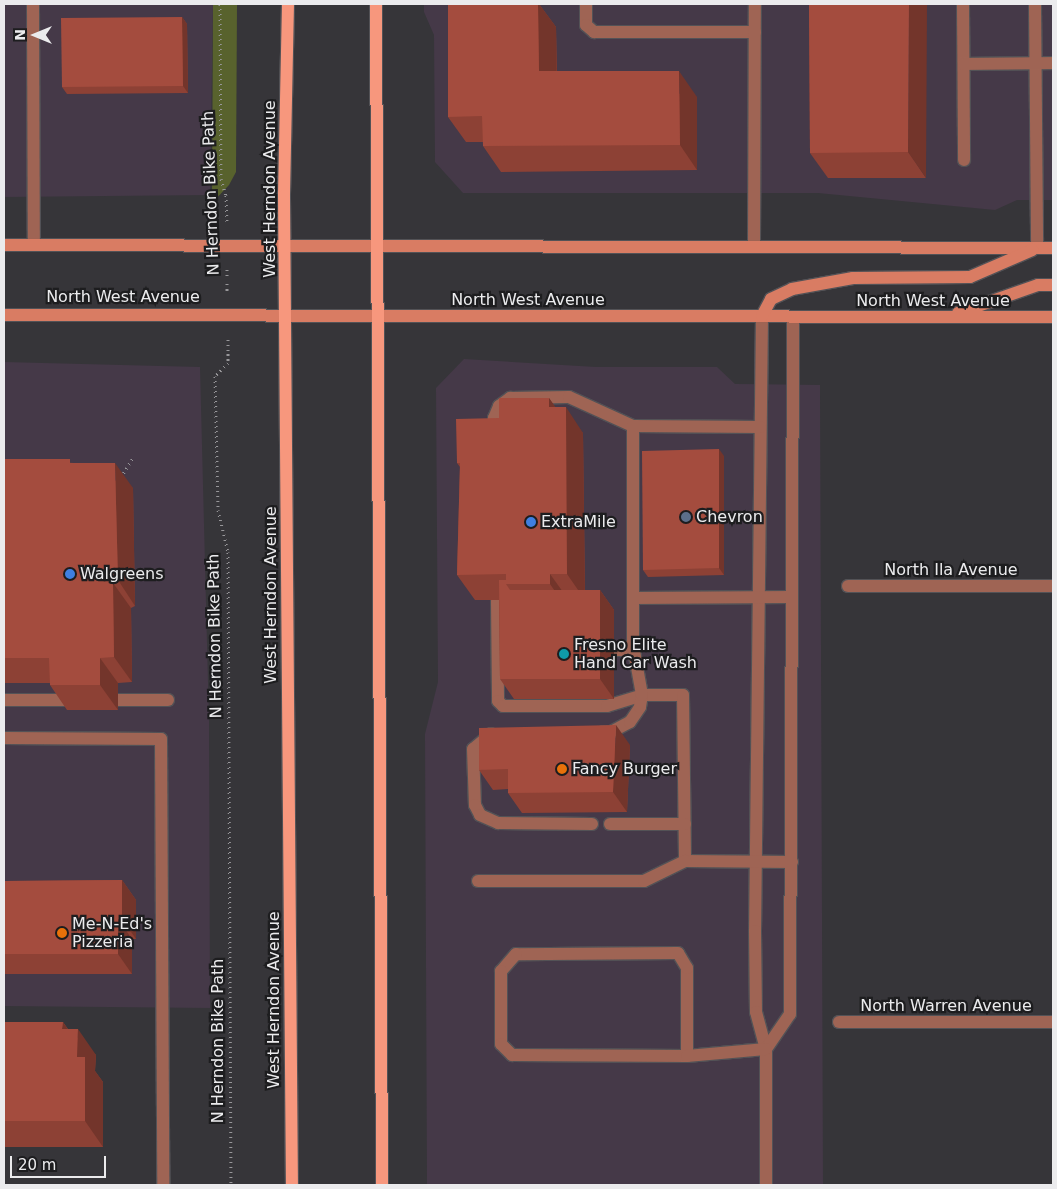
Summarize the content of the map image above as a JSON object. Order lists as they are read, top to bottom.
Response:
{
  "streets": {
    "main road": ["West Herndon Avenue", "North West Avenue"],
    "street": ["North Ila Avenue", "North Warren Avenue"],
    "path": ["N Herndon Bike Path"]
  },
  "crossings": [
    ["West Herndon Avenue", "North West Avenue"],
    ["N Herndon Bike Path", "North West Avenue"]
  ],
  "places": [
    "Chevron",
    "ExtraMile",
    "Walgreens",
    "Fresno Elite Hand Car Wash",
    "Fancy Burger",
    "Me-N-Ed's Pizzeria"
  ],
  "scale_bar": "20 m",
  "north": "left"
}
